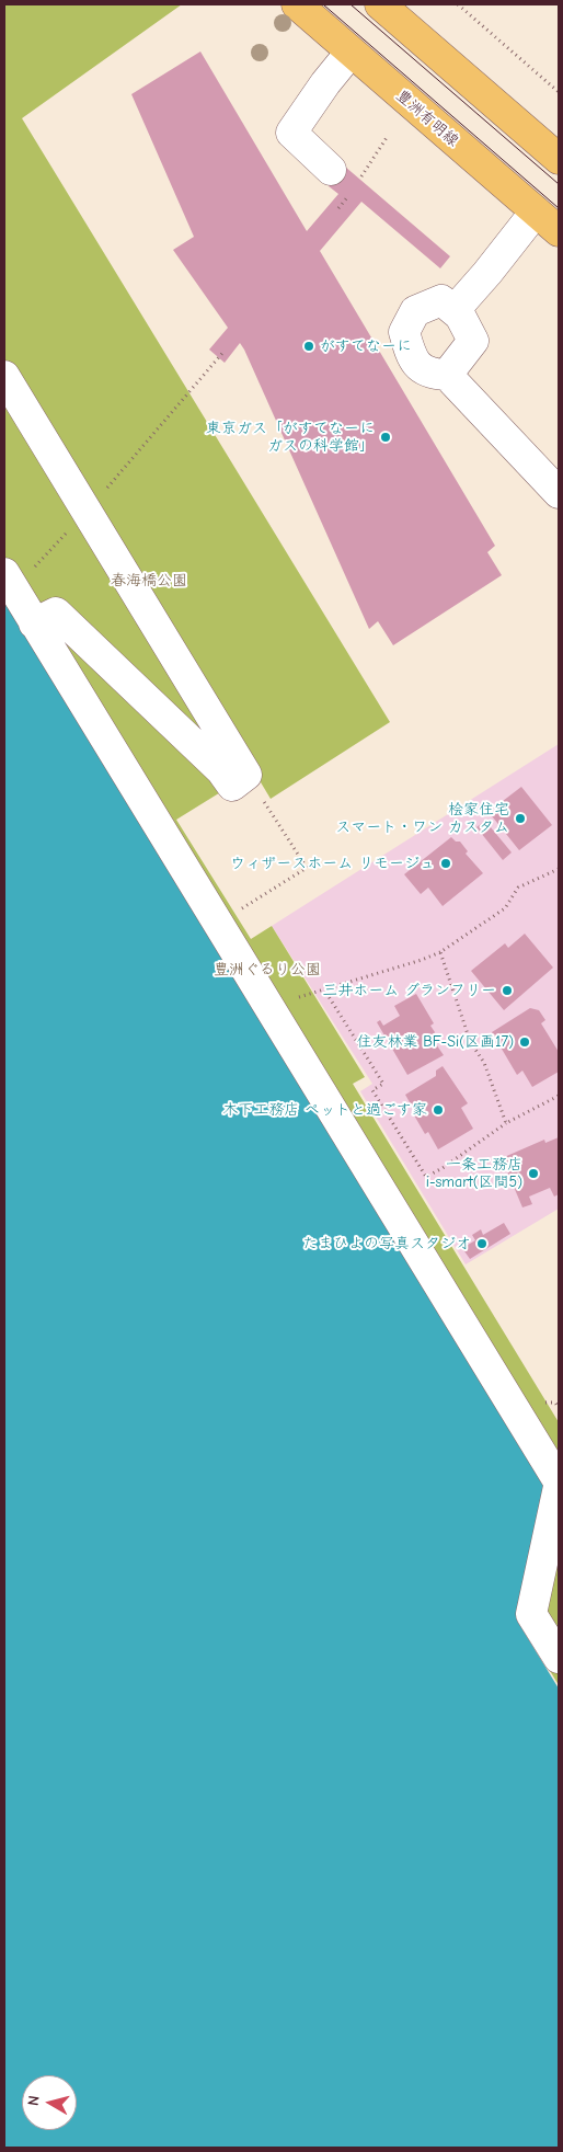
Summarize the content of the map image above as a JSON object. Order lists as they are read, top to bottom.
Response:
{
  "streets": {
    "main road": ["豊洲有明線"]
  },
  "parks": ["春海橋公園", "豊洲ぐるり公園"],
  "places": [
    "がすてなーに",
    "東京ガス「がすてなーに ガスの科学館」",
    "桧家住宅 スマート・ワン カスタム",
    "ウィザースホーム リモージュ",
    "三井ホーム グランフリー",
    "住友林業 BF-Si(区画17)",
    "木下工務店 ペットと過ごす家",
    "一条工務店 i-smart(区間5)",
    "たまひよの写真スタジオ"
  ],
  "north": "left"
}
